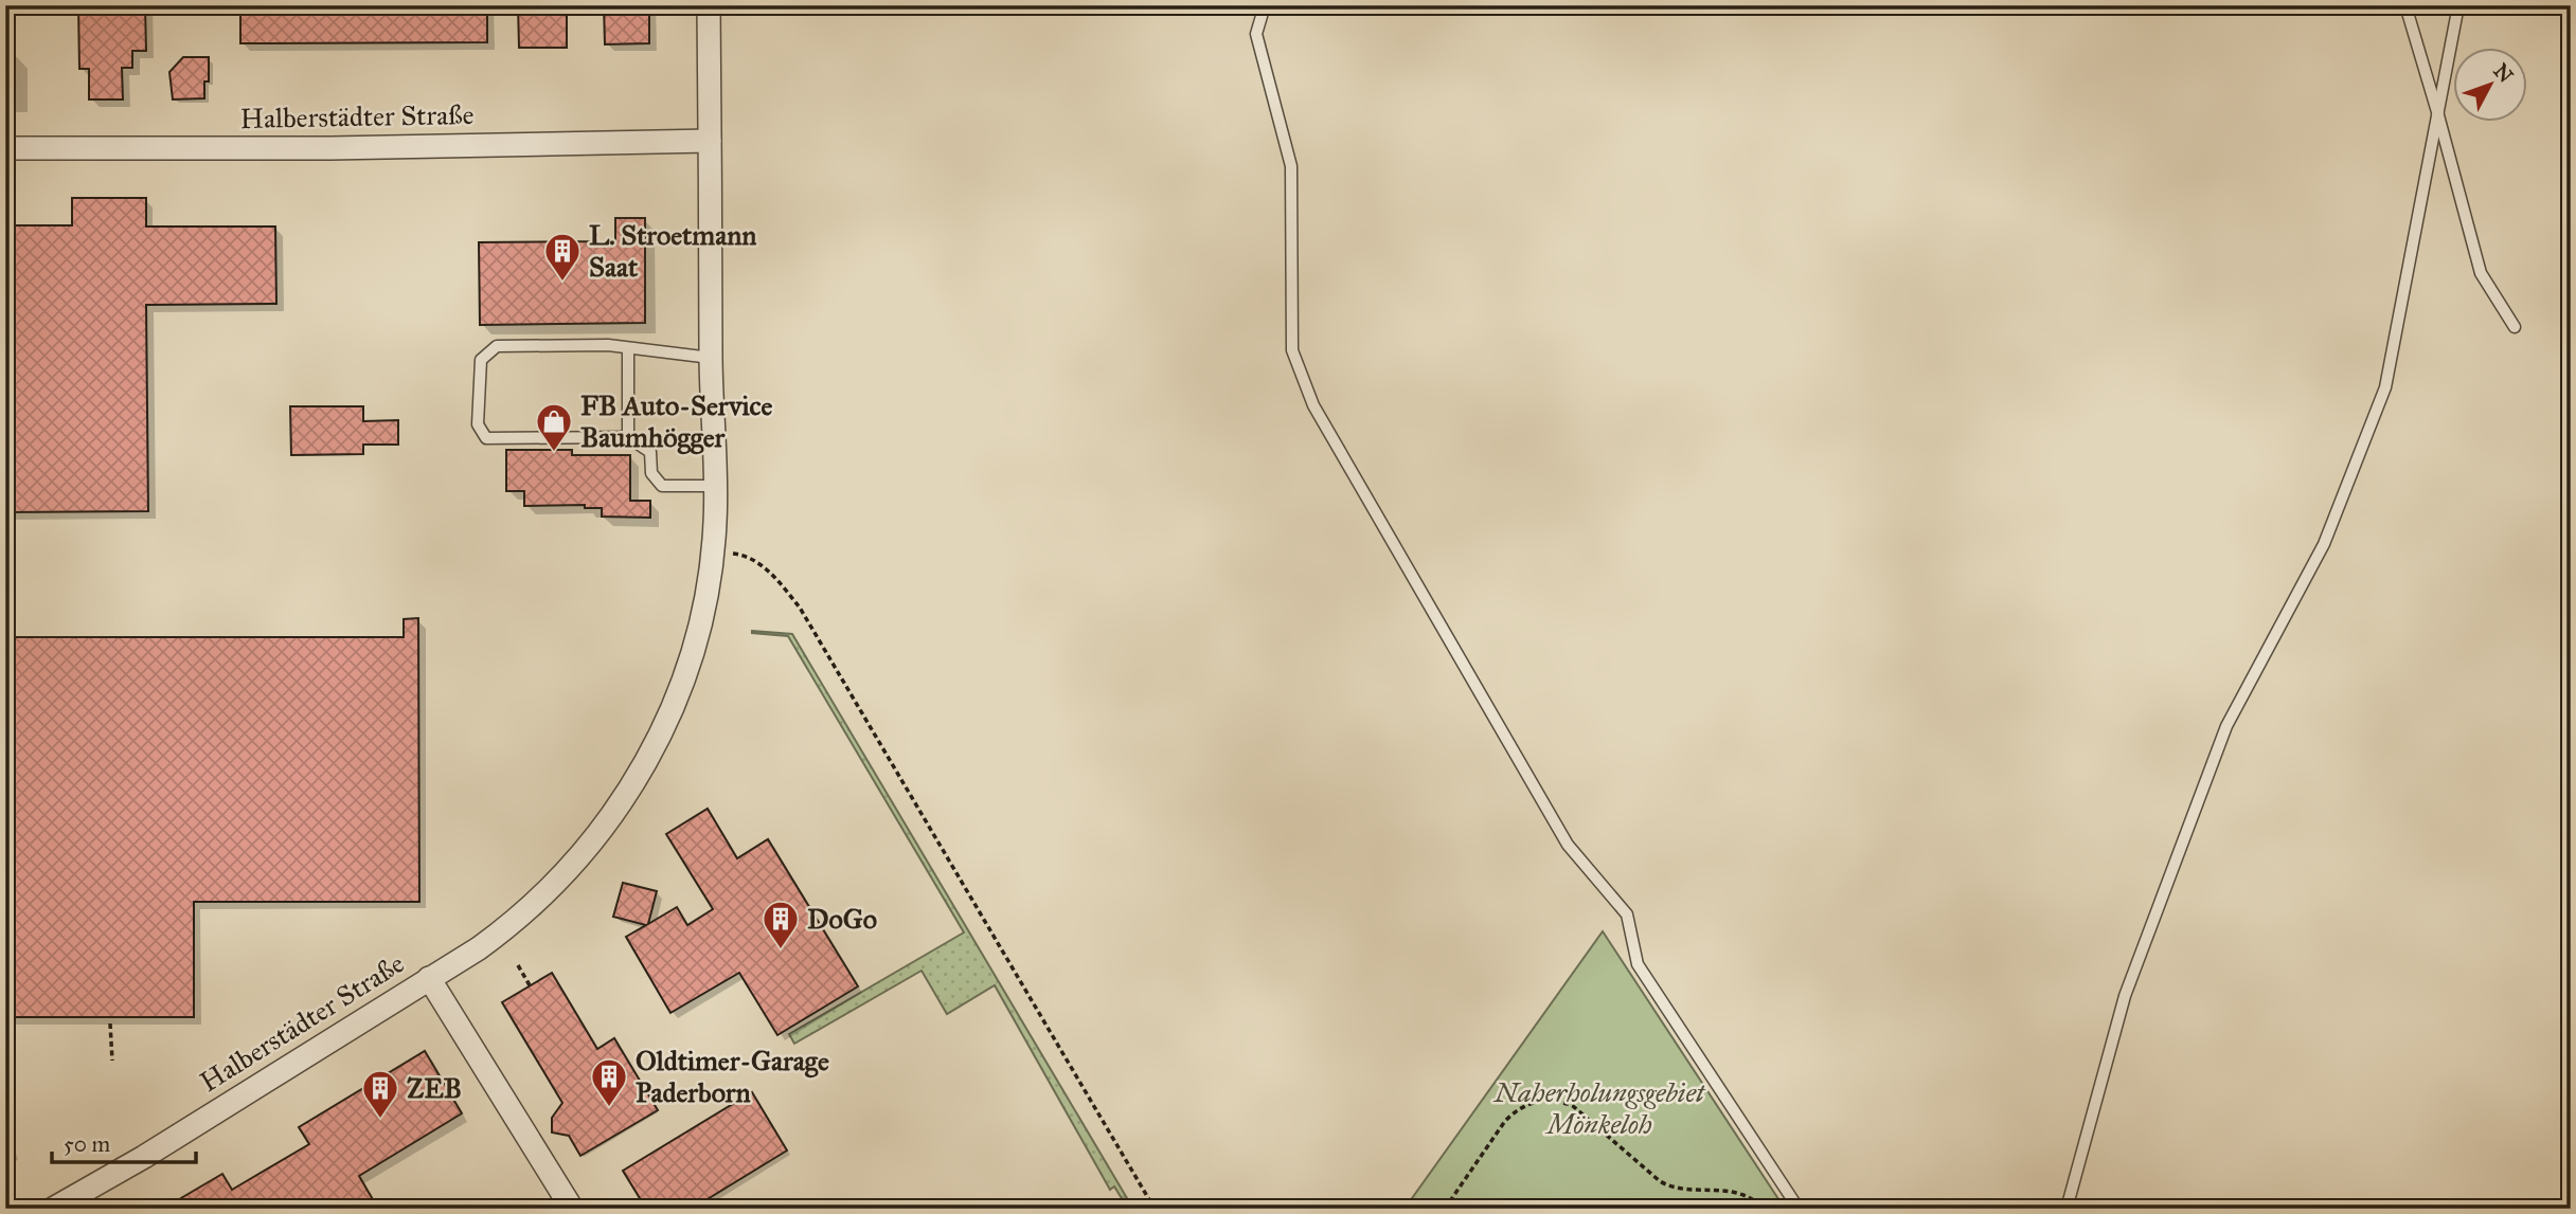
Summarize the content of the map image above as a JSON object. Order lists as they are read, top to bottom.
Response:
{
  "streets": {
    "street": ["Halberstädter Straße"]
  },
  "parks": ["Naherholungsgebiet Mönkeloh"],
  "places": {
    "building": [
      "L. Stroetmann Saat",
      "DoGo",
      "Oldtimer-Garage Paderborn",
      "ZEB"
    ],
    "shop": ["FB Auto-Service Baumhögger"]
  },
  "scale_bar": "50 m",
  "north": "top right"
}
